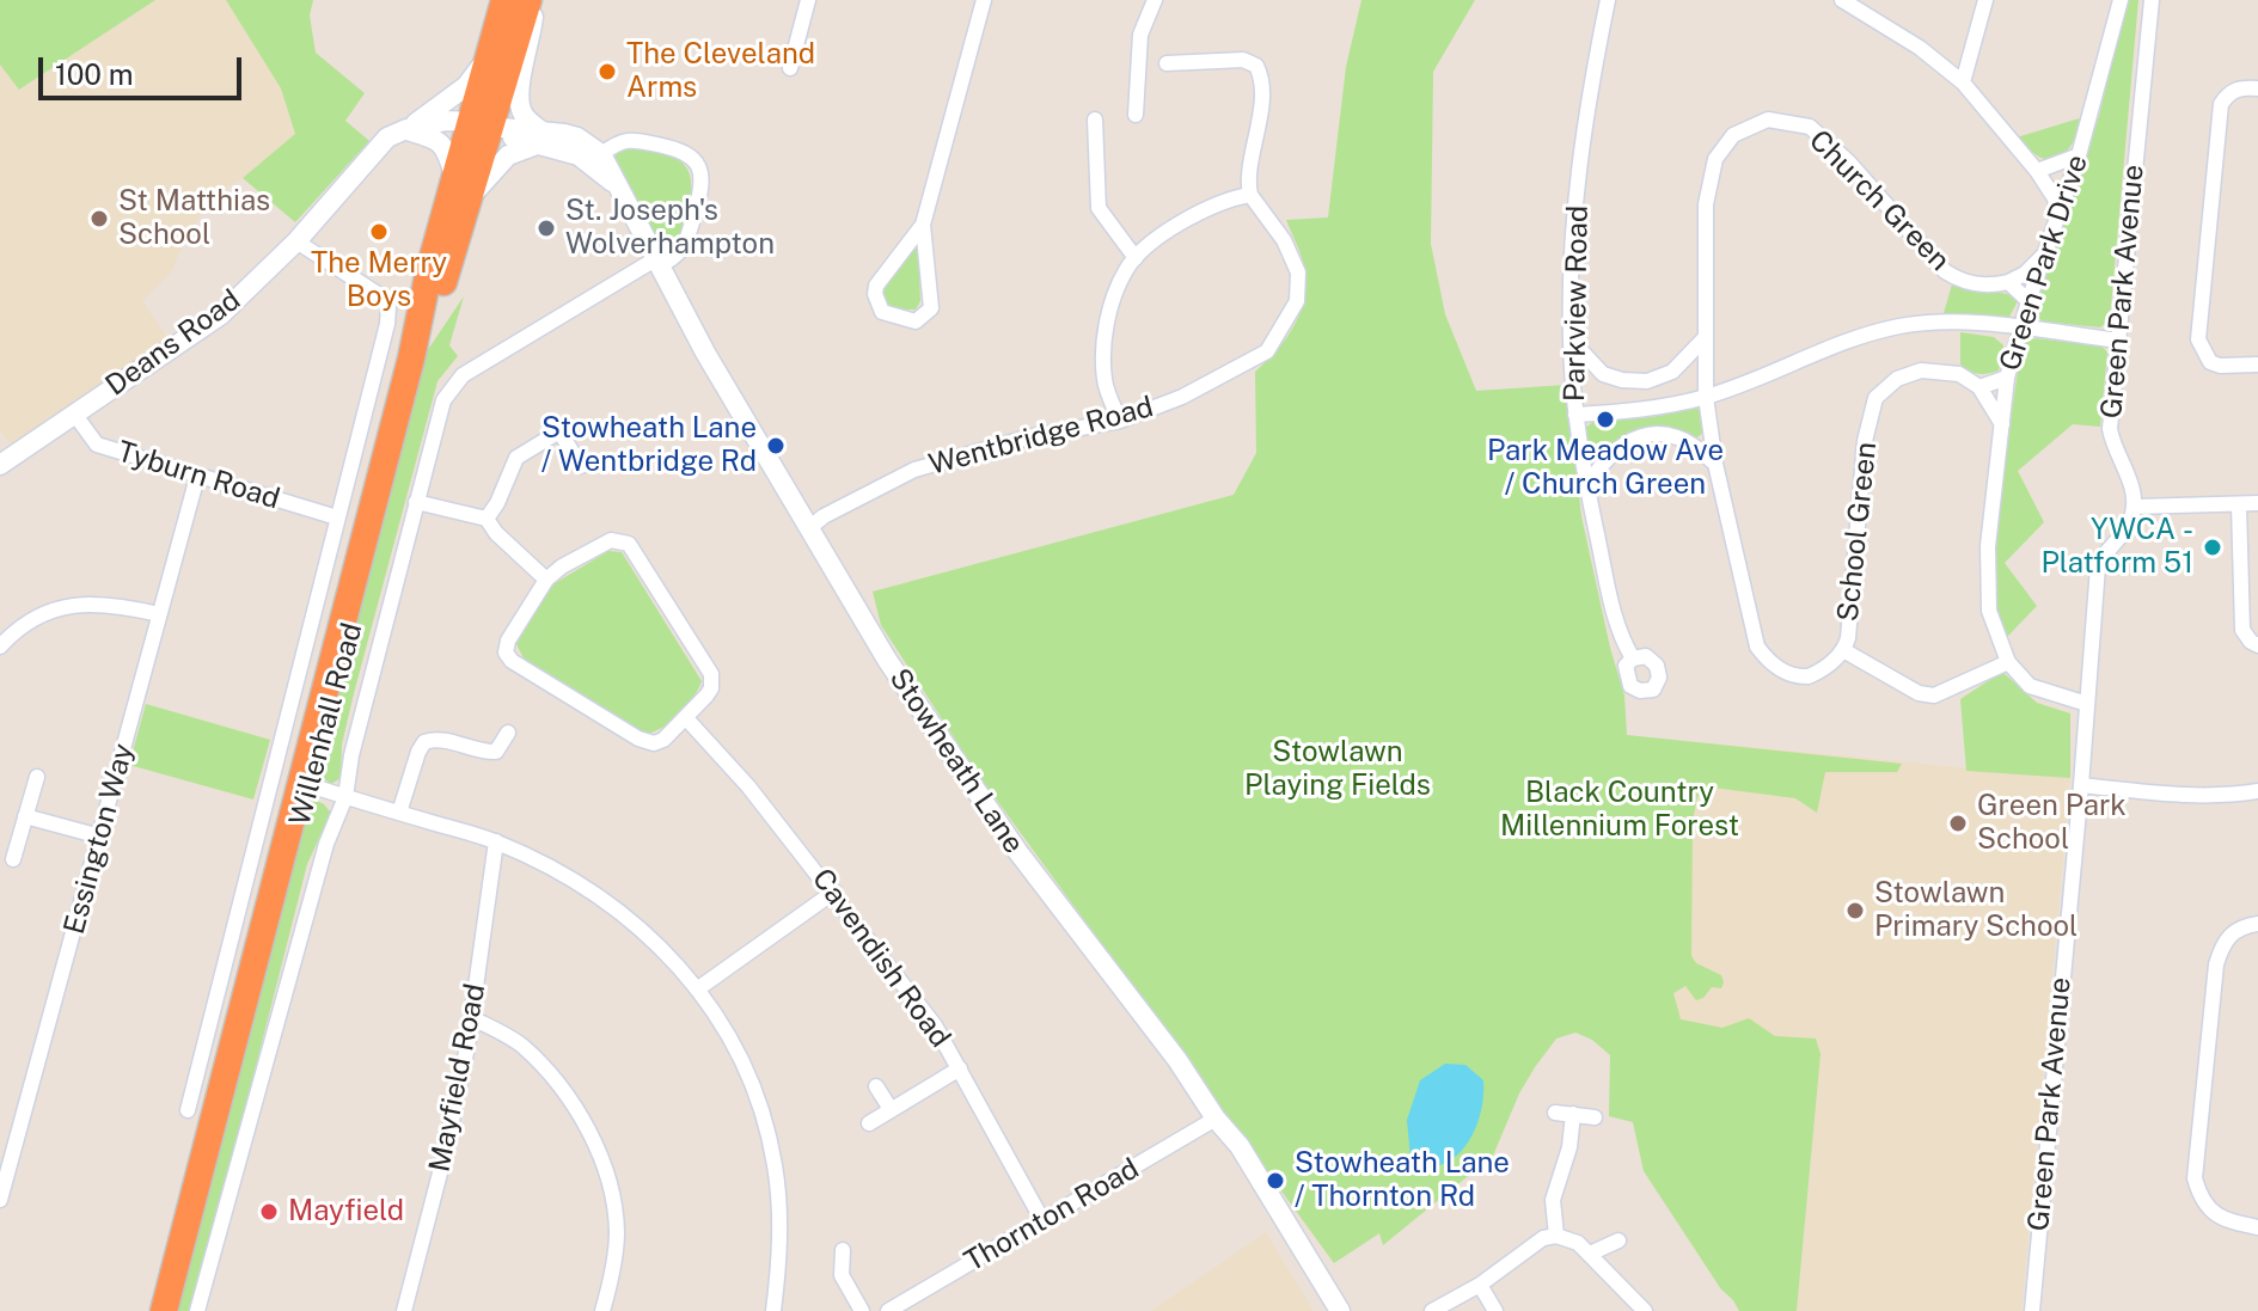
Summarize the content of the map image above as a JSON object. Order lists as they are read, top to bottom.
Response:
{
  "streets": {
    "highway": ["Willenhall Road"],
    "street": [
      "Church Green",
      "Green Park Drive",
      "Green Park Avenue",
      "Parkview Road",
      "Deans Road",
      "Wentbridge Road",
      "Tyburn Road",
      "School Green",
      "Stowheath Lane",
      "Essington Way",
      "Cavendish Road",
      "Mayfield Road",
      "Thornton Road"
    ]
  },
  "crossings": [
    ["Church Green", "School Green"],
    ["Deans Road", "Tyburn Road"],
    ["Deans Road", "Willenhall Road"],
    ["Deans Road", "Stowheath Lane"],
    ["Wentbridge Road", "Stowheath Lane"],
    ["Tyburn Road", "Willenhall Road"],
    ["Tyburn Road", "Essington Way"],
    ["Willenhall Road", "Stowheath Lane"],
    ["Stowheath Lane", "Thornton Road"],
    ["Cavendish Road", "Thornton Road"]
  ],
  "parks": ["Stowlawn Playing Fields", "Black Country Millennium Forest"],
  "places": [
    "The Cleveland Arms",
    "St Matthias School",
    "St. Joseph's Wolverhampton",
    "The Merry Boys",
    "Park Meadow Ave / Church Green",
    "Stowheath Lane / Wentbridge Rd",
    "YWCA - Platform 51",
    "Green Park School",
    "Stowlawn Primary School",
    "Stowheath Lane / Thornton Rd",
    "Mayfield"
  ],
  "scale_bar": "100 m"
}
